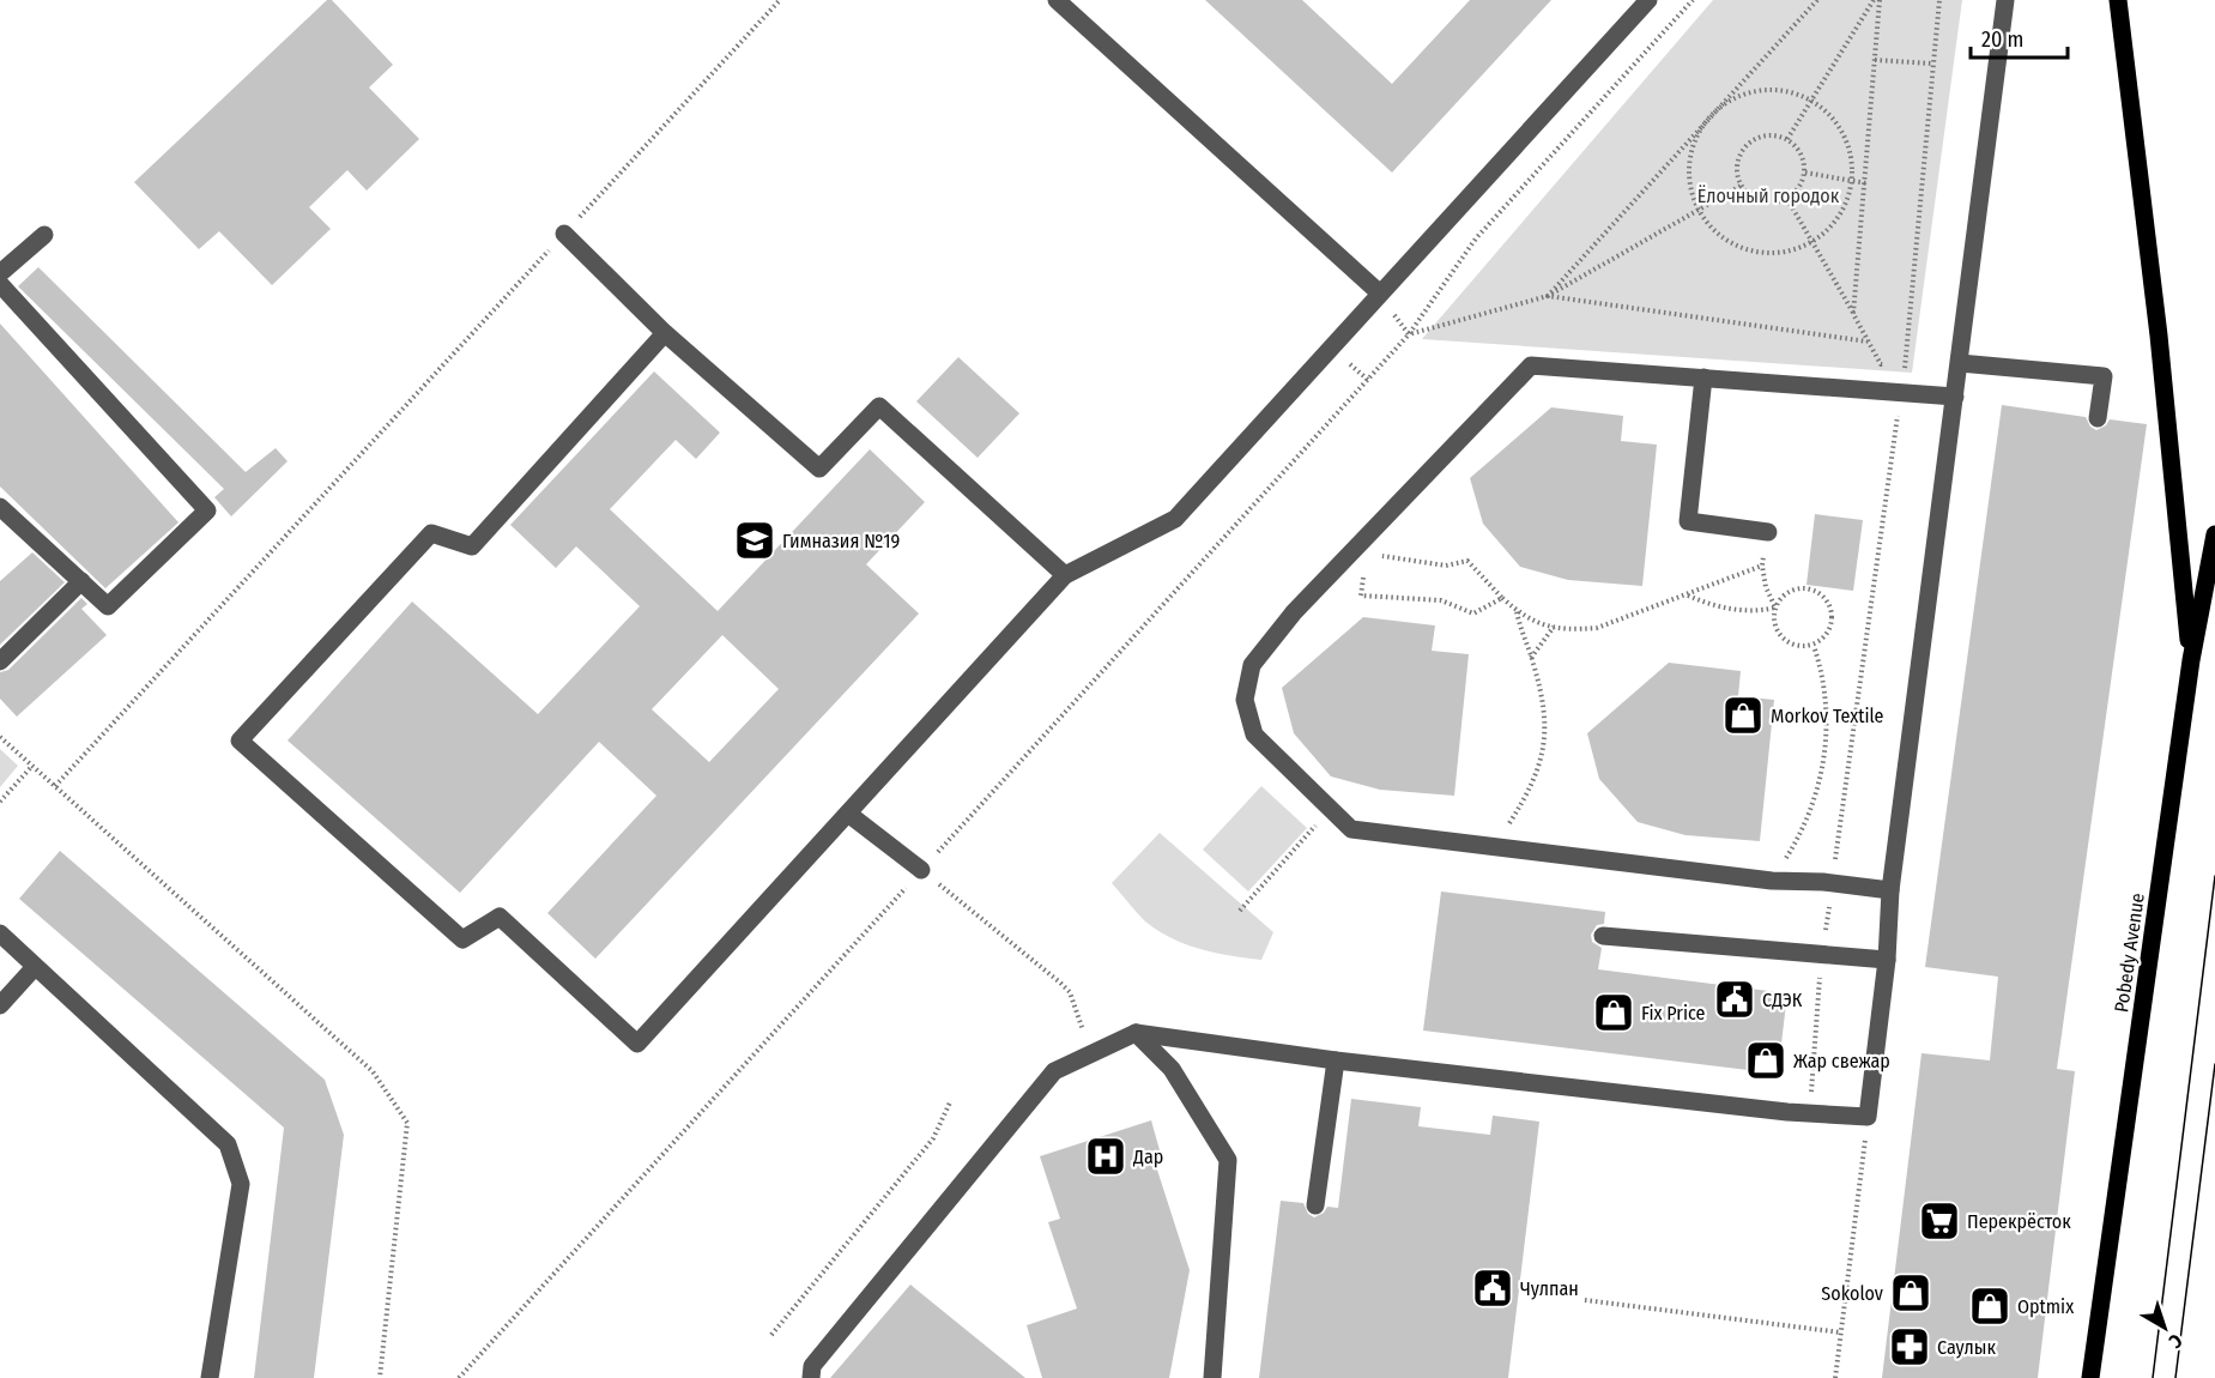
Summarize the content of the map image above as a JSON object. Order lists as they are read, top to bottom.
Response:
{
  "streets": {
    "main road": ["Pobedy Avenue"]
  },
  "parks": ["Ёлочный городок"],
  "places": {
    "school or university": ["Гимназия №19"],
    "shop": [
      "Morkov Textile",
      "Fix Price",
      "Жар свежар",
      "Sokolov",
      "Optmix"
    ],
    "public building": ["СДЭК", "Чулпан"],
    "hospital": ["Дар"],
    "supermarket": ["Перекрёсток"],
    "pharmacy": ["Саулык"]
  },
  "scale_bar": "20 m",
  "north": "bottom right"
}
